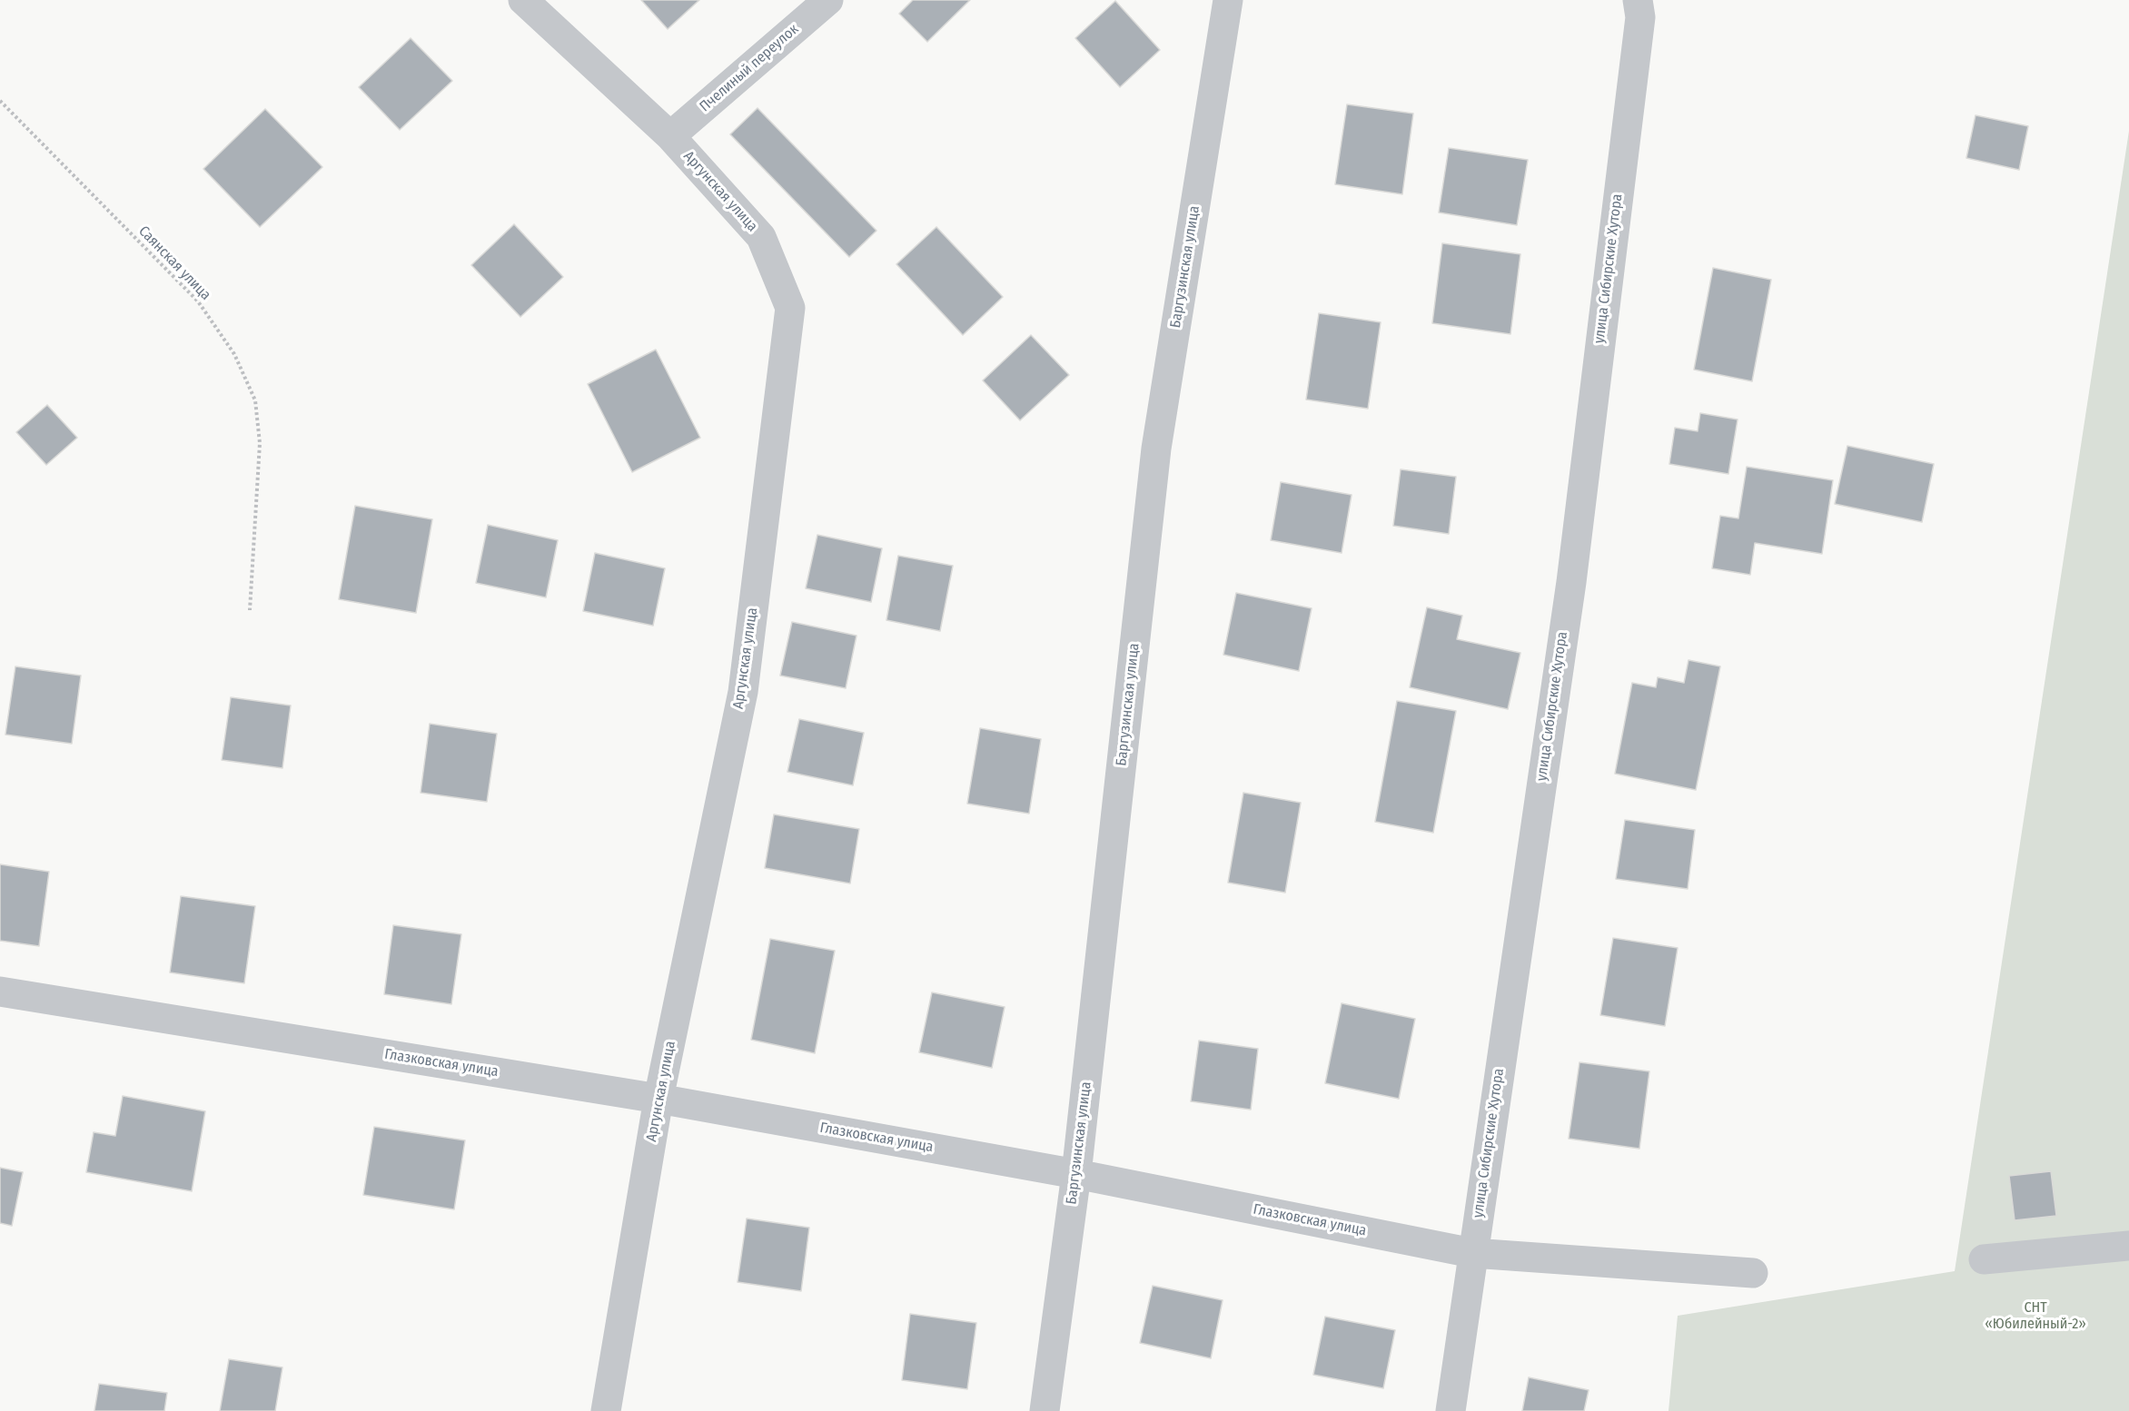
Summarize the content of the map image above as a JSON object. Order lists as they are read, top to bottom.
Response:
{
  "streets": {
    "street": [
      "Пчелиный переулок",
      "Аргунская улица",
      "Баргузинская улица",
      "улица Сибирские Хутора",
      "Глазковская улица"
    ],
    "path": ["Саянская улица"]
  },
  "crossings": [
    ["Пчелиный переулок", "Аргунская улица"],
    ["Аргунская улица", "Глазковская улица"],
    ["Баргузинская улица", "Глазковская улица"],
    ["улица Сибирские Хутора", "Глазковская улица"]
  ],
  "parks": ["СНТ «Юбилейный-2»"]
}
